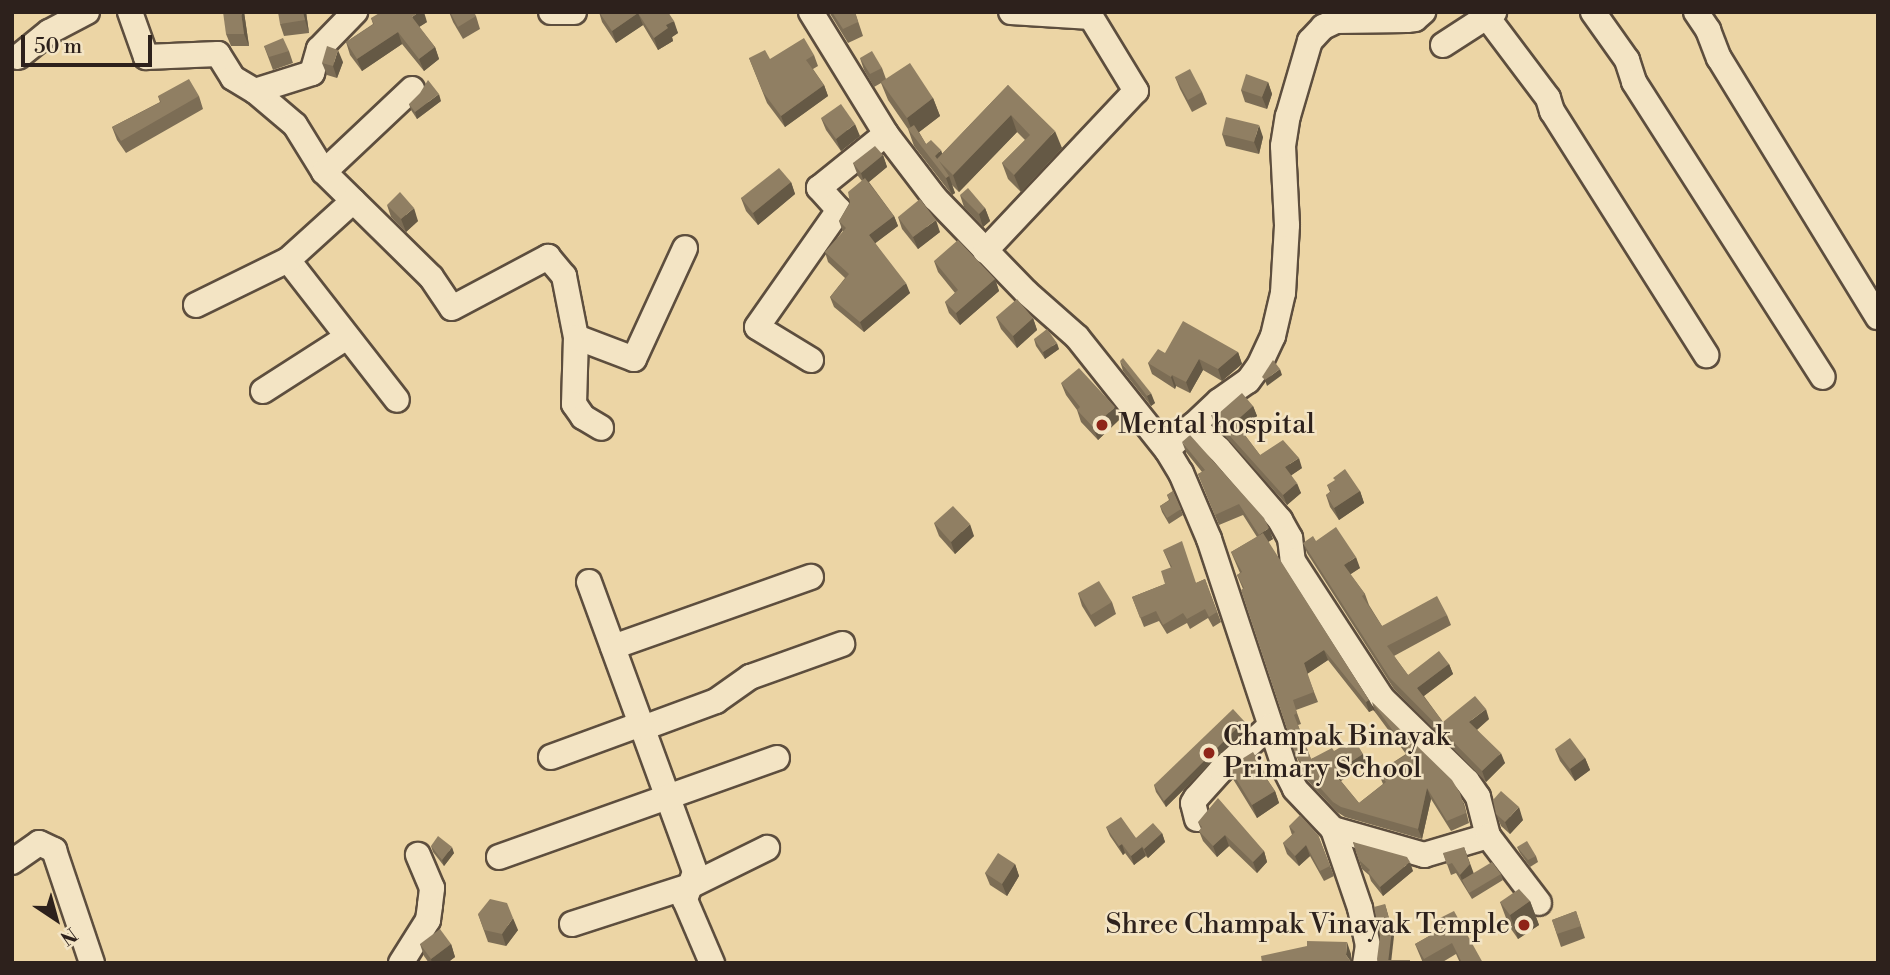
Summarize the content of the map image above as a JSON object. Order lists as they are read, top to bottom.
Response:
{
  "places": ["Mental hospital", "Champak Binayak Primary School", "Shree Champak Vinayak Temple"],
  "scale_bar": "50 m",
  "north": "bottom right"
}
